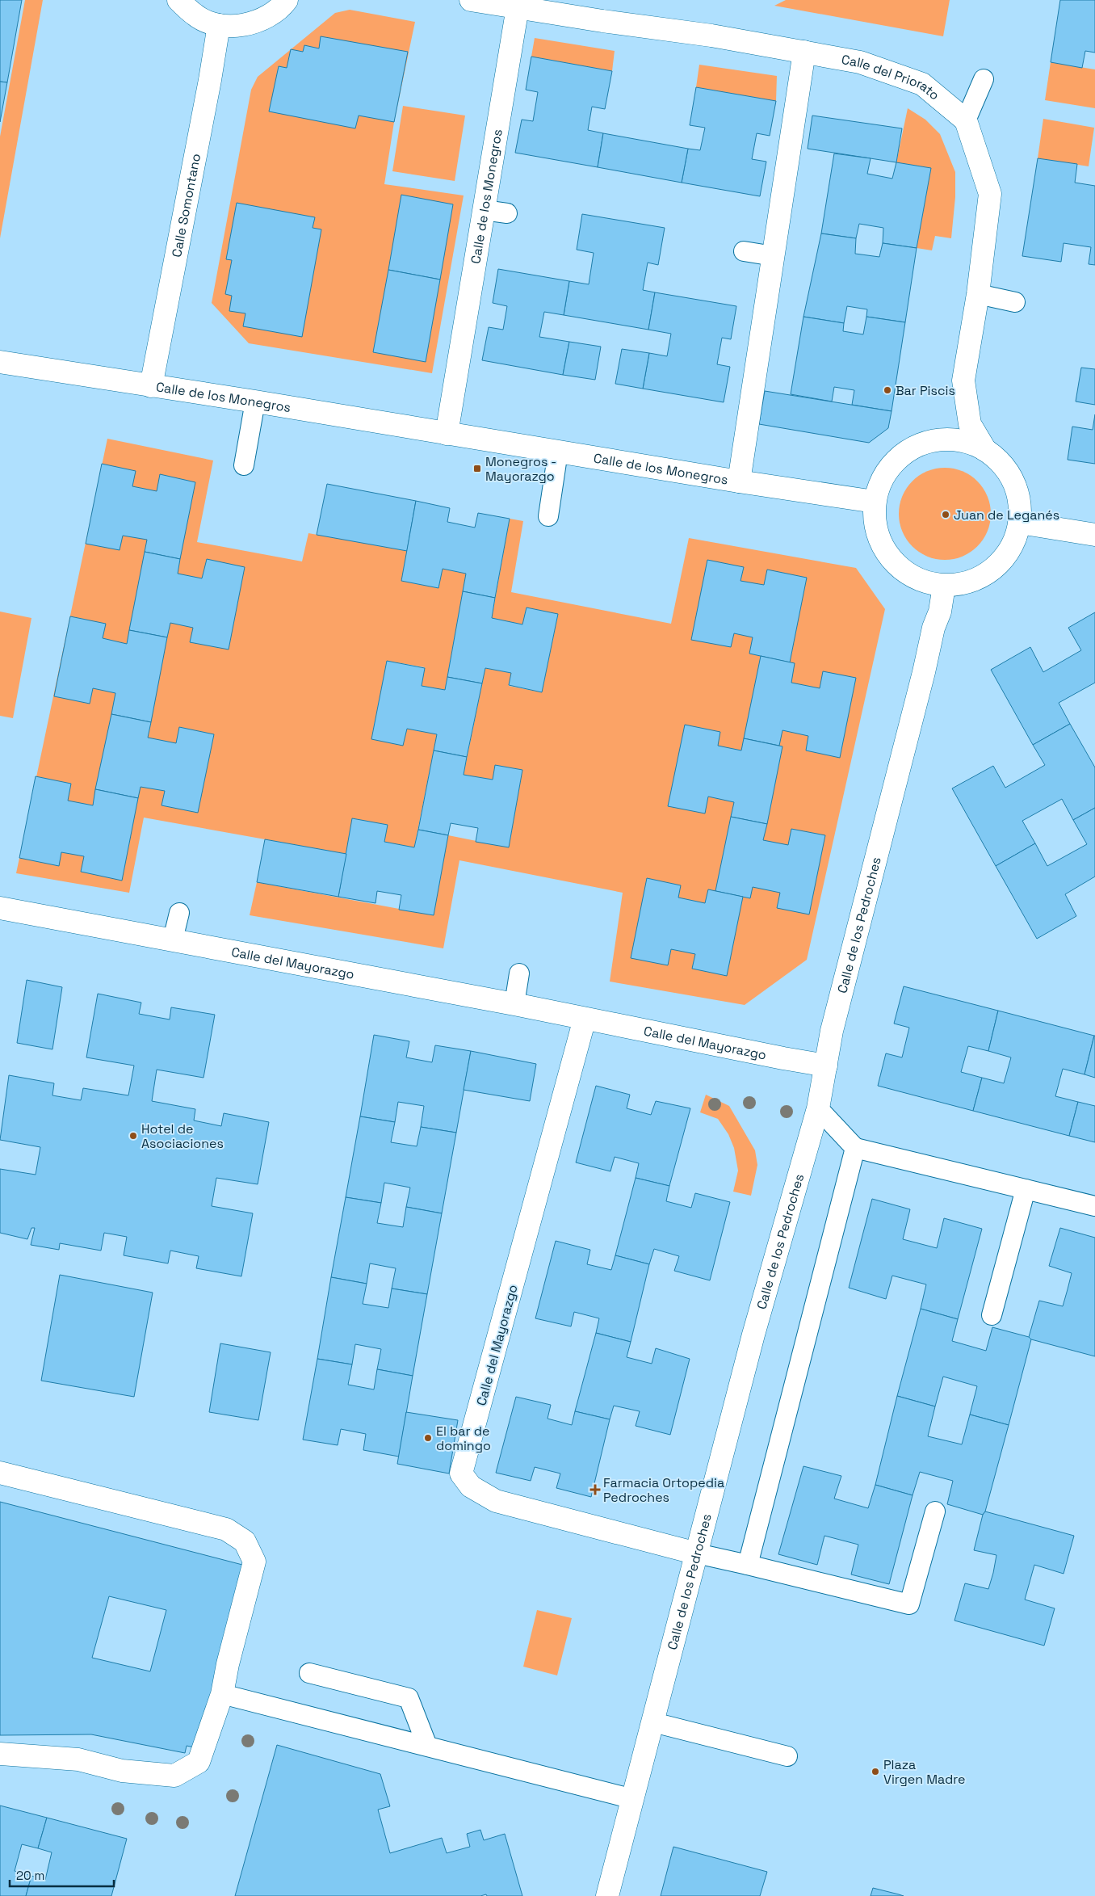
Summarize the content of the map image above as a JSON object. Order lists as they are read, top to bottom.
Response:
{
  "streets": {
    "street": [
      "Calle del Priorato",
      "Calle de los Monegros",
      "Calle Somontano",
      "Calle de los Pedroches",
      "Calle del Mayorazgo"
    ]
  },
  "crossings": [
    ["Calle del Priorato", "Calle de los Monegros"],
    ["Calle de los Monegros", "Calle Somontano"],
    ["Calle de los Pedroches", "Calle del Mayorazgo"]
  ],
  "places": {
    "other": [
      "Bar Piscis",
      "Juan de Leganés",
      "Hotel de Asociaciones",
      "El bar de domingo",
      "Plaza Virgen Madre"
    ],
    "transit": ["Monegros - Mayorazgo"],
    "health": ["Farmacia Ortopedia Pedroches"]
  },
  "scale_bar": "20 m"
}
